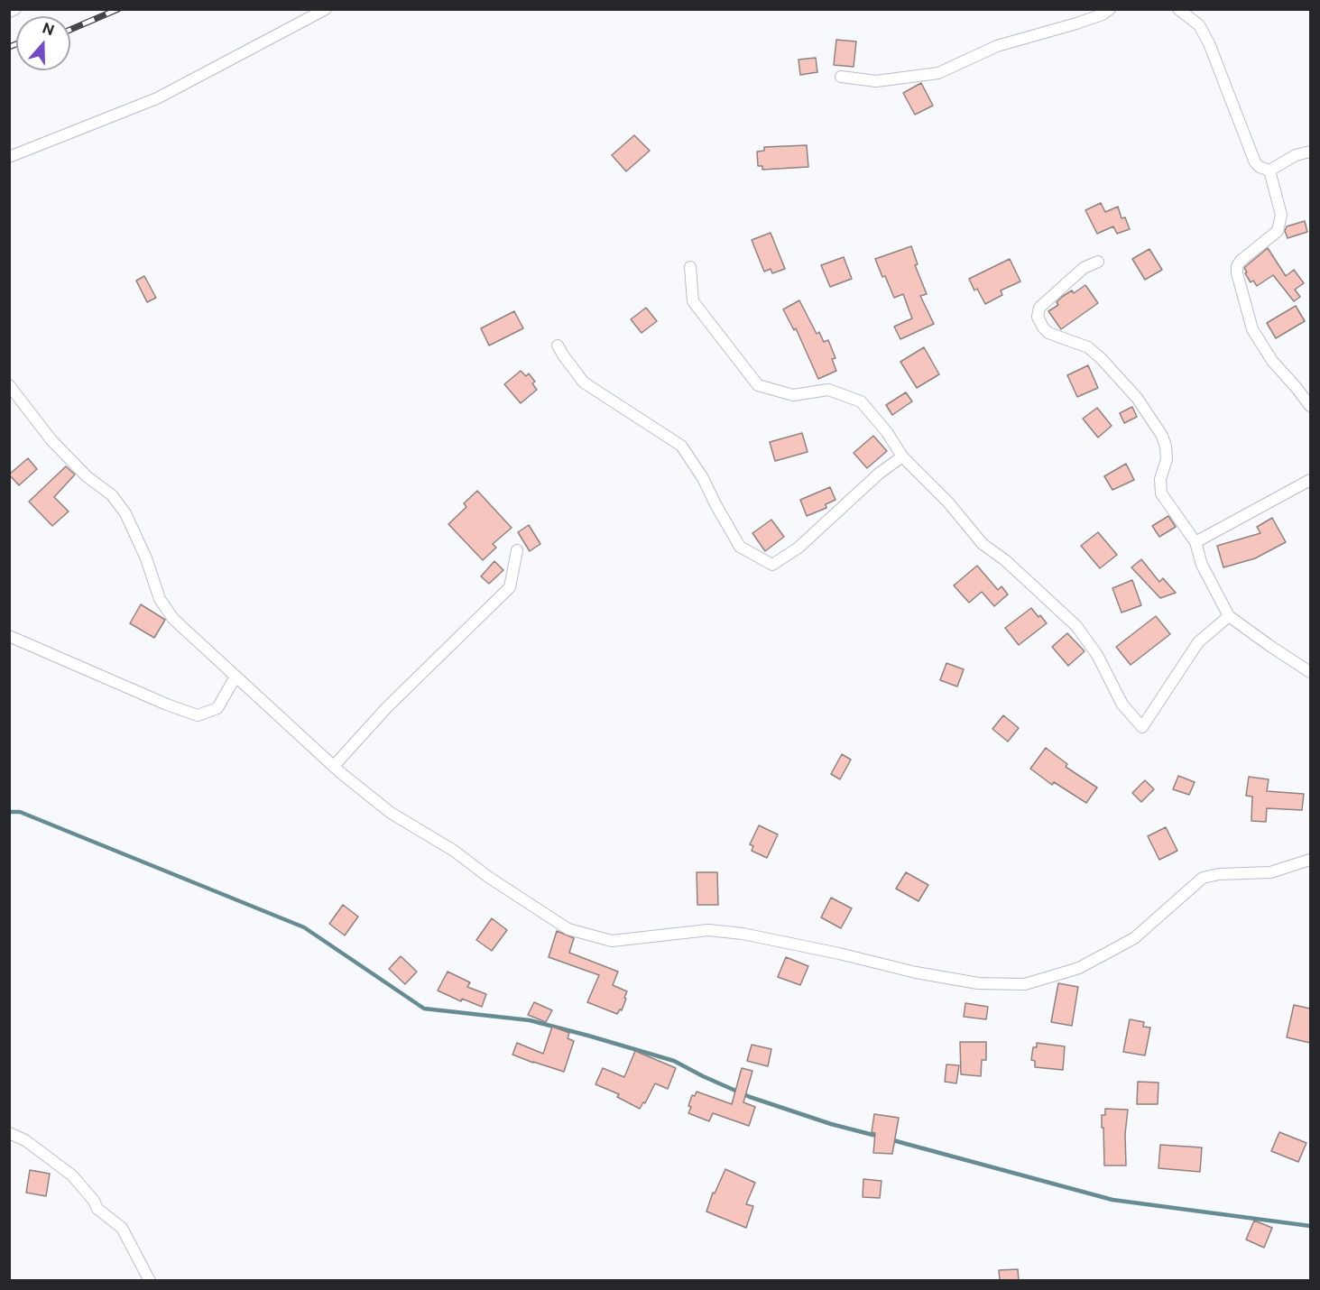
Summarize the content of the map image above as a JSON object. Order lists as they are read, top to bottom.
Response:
{
  "north": "top"
}
